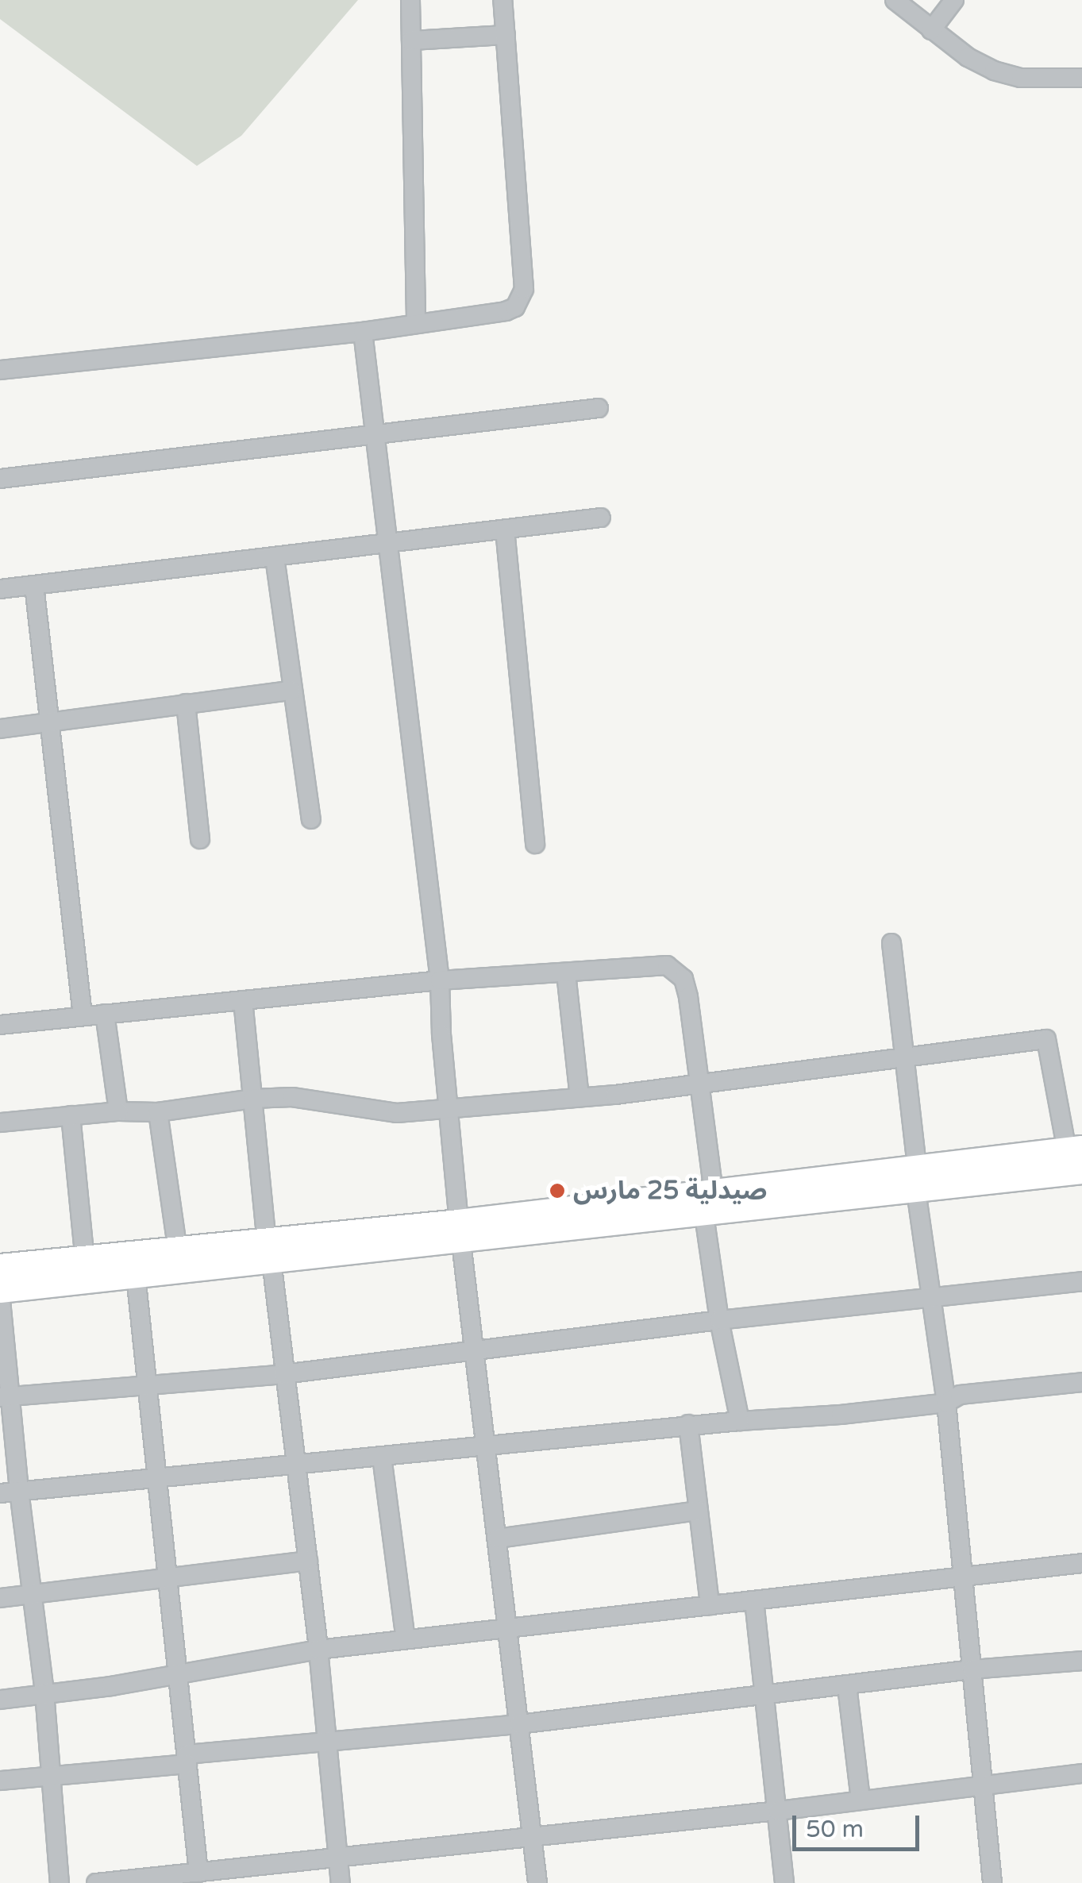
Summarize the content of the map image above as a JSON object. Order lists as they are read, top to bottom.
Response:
{
  "places": ["صيدلية 25 مارس"],
  "scale_bar": "50 m"
}
